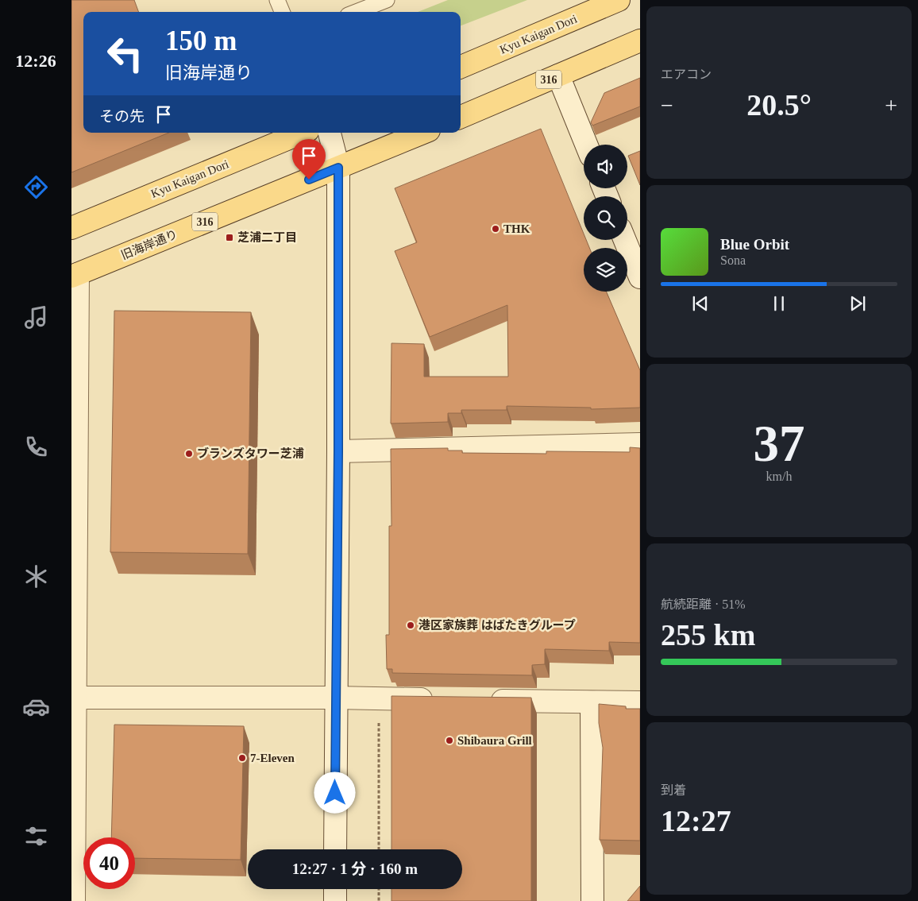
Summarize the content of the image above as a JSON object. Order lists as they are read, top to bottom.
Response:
{
  "streets": {
    "main road": ["Kyu Kaigan Dori", "316", "旧海岸通り"]
  },
  "crossings": [
    ["316", "旧海岸通り"]
  ],
  "places": {
    "other": [
      "THK",
      "ブランズタワー芝浦",
      "港区家族葬 はばたきグループ",
      "Shibaura Grill",
      "7-Eleven"
    ],
    "transit": ["芝浦二丁目"]
  },
  "page": {
    "tabs": "12:26",
    "tile": [
      "エアコン",
      ["37", "km/h"],
      ["航続距離 · 51%", "255 km"],
      ["到着", "12:27"]
    ],
    "turn": ["150 m", "旧海岸通り"],
    "heat": ["−", "20.5°", "+"],
    "then": "その先",
    "song": ["Blue Orbit", "Sona"],
    "limit": "40",
    "trip": "12:27 · 1 分 · 160 m"
  }
}
